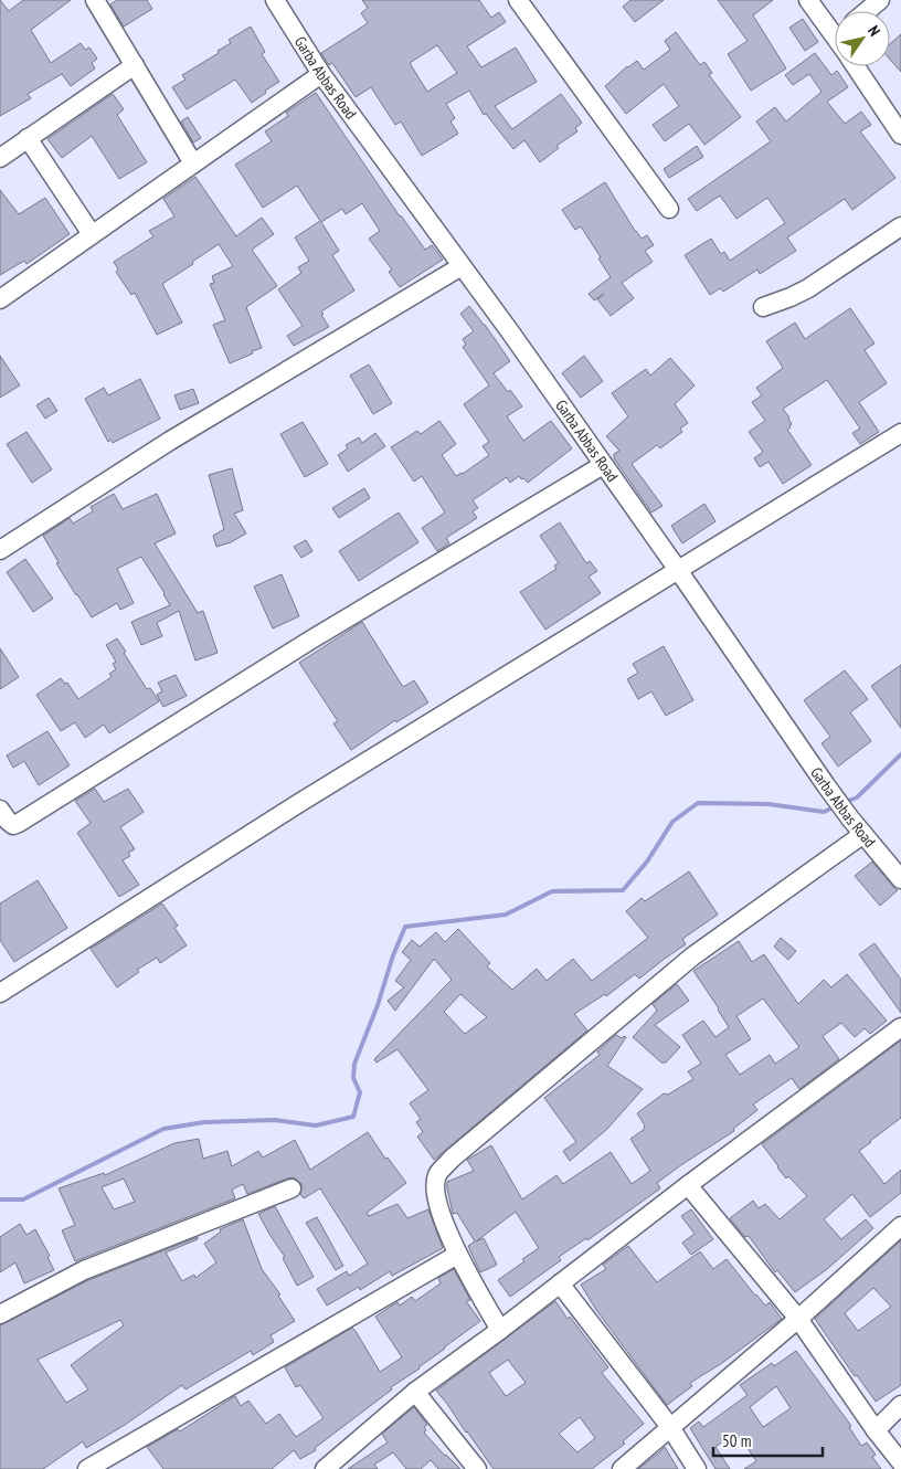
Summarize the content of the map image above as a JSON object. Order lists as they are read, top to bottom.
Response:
{
  "streets": {
    "street": ["Garba Abbas Road"]
  },
  "scale_bar": "50 m",
  "north": "top right"
}
